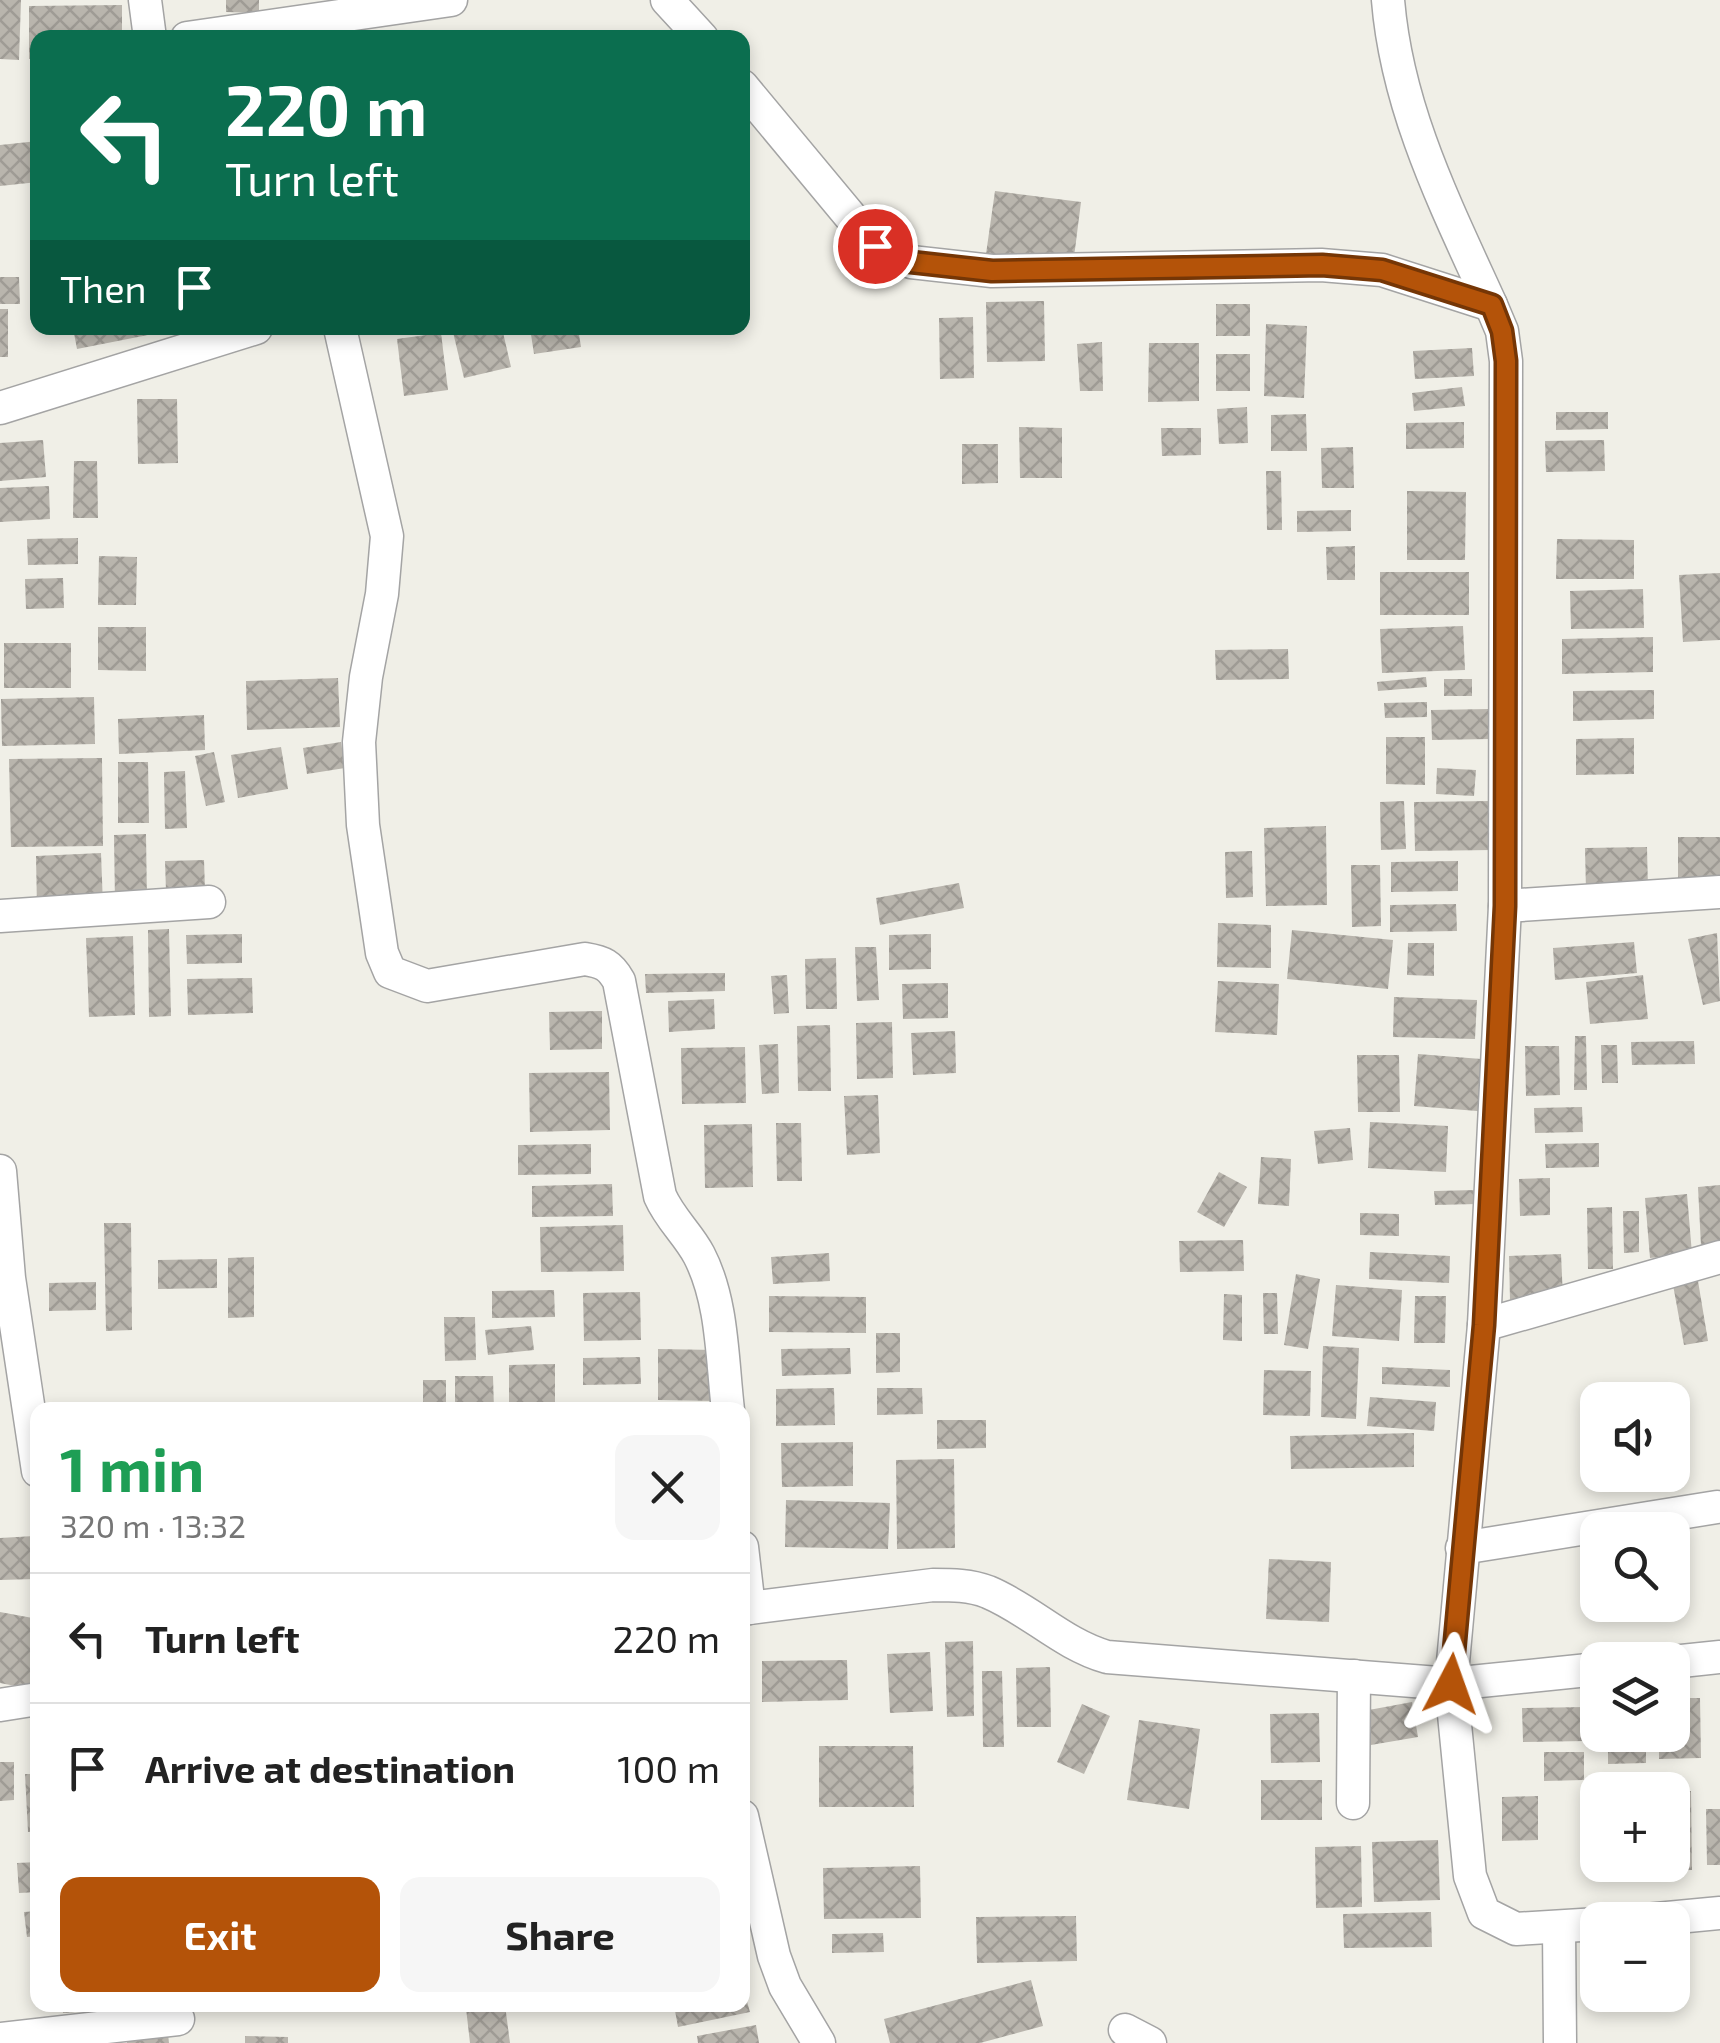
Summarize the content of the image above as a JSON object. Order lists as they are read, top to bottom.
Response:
{
  "page": {
    "turn": ["220 m", "Turn left"],
    "then": "Then",
    "map_buttons": ["+", "−"],
    "heading": ["1 min", "320 m · 13:32"],
    "list": [
      {
        "name": "Turn left",
        "value": "220 m"
      },
      {
        "name": "Arrive at destination",
        "value": "100 m"
      }
    ],
    "buttons": ["Exit", "Share"]
  }
}
